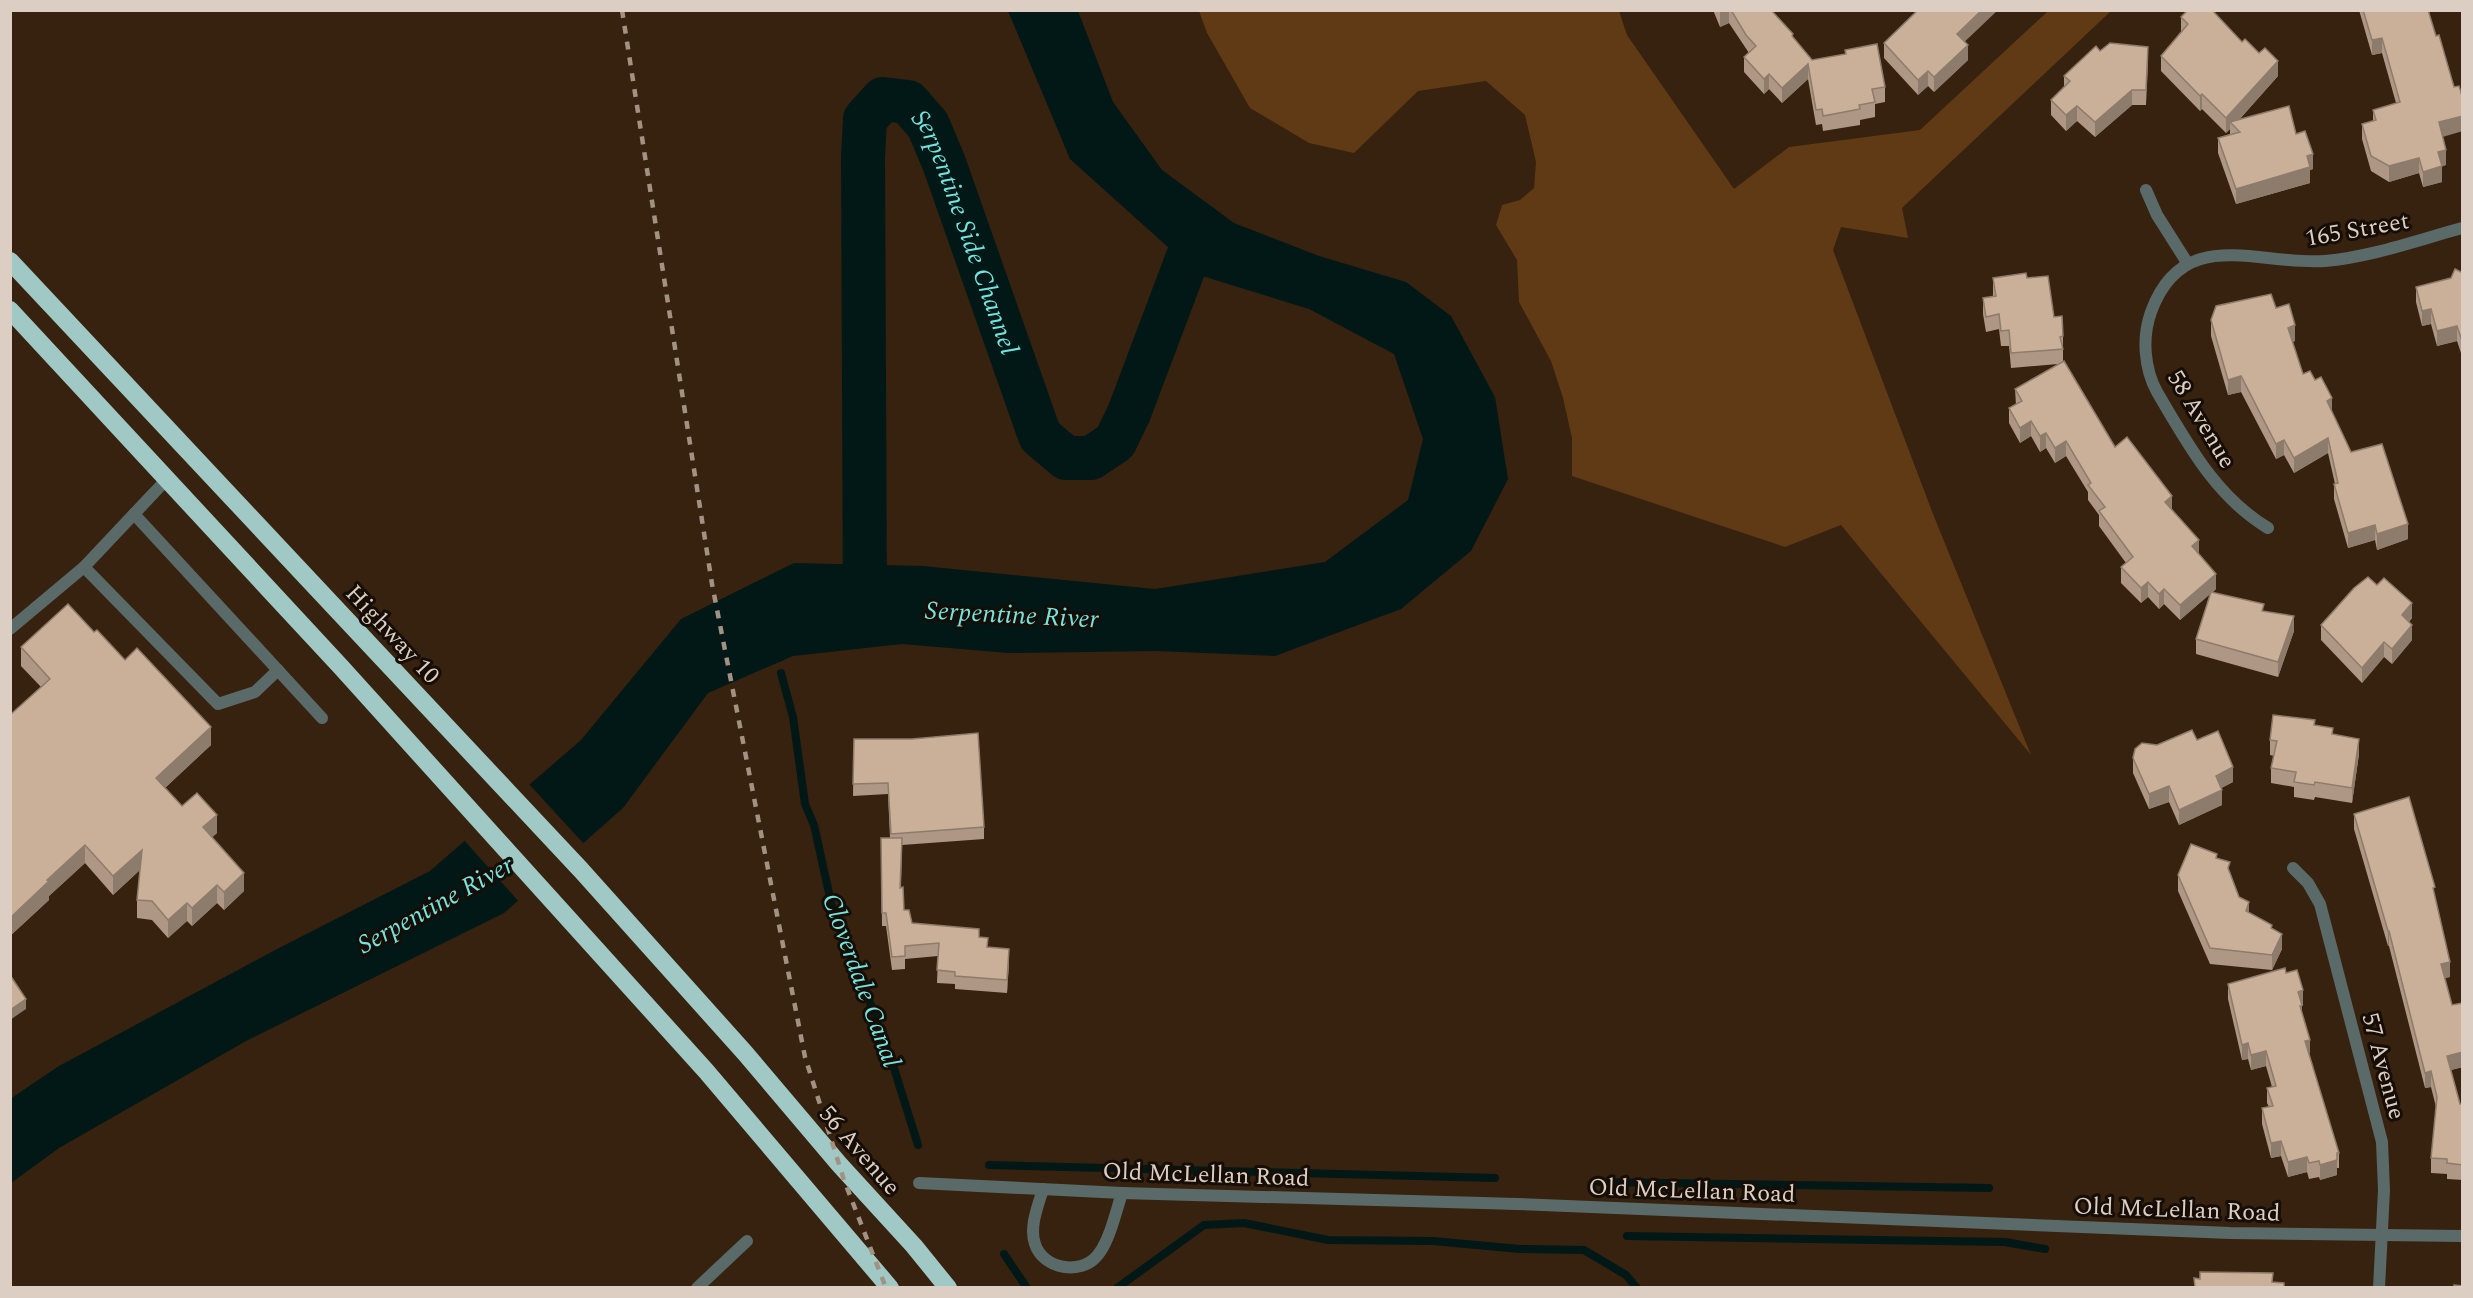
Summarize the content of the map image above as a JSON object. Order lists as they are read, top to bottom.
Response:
{
  "streets": {
    "highway": ["Highway 10", "56 Avenue"],
    "street": [
      "165 Street",
      "58 Avenue",
      "57 Avenue",
      "Old McLellan Road"
    ]
  },
  "crossings": [
    ["165 Street", "58 Avenue"],
    ["Highway 10", "56 Avenue"],
    ["57 Avenue", "Old McLellan Road"]
  ],
  "water": ["Serpentine Side Channel", "Serpentine River", "Cloverdale Canal"]
}
